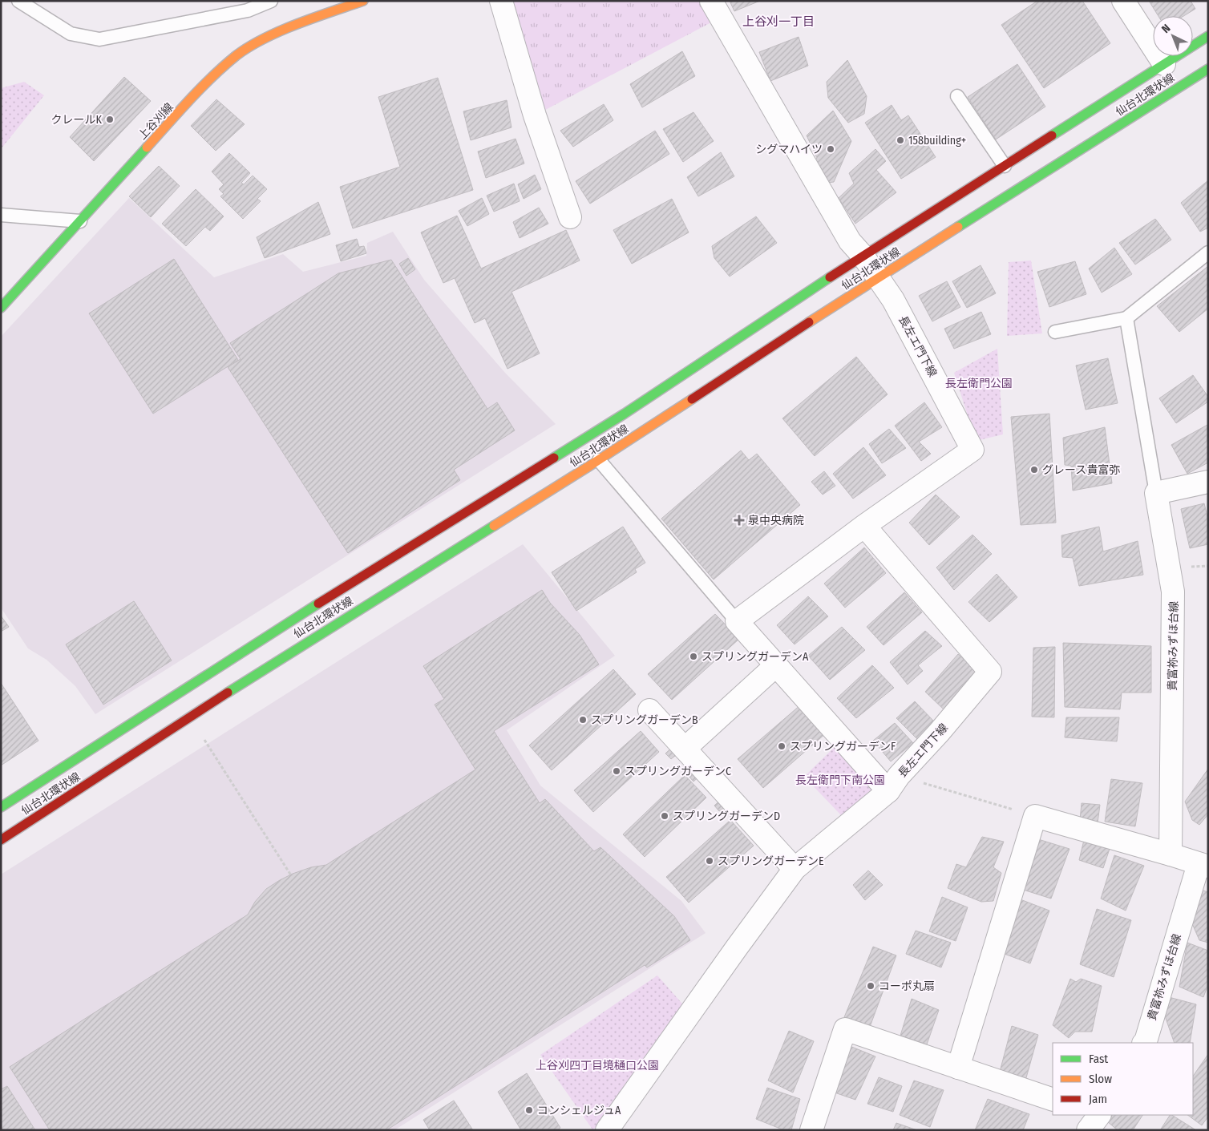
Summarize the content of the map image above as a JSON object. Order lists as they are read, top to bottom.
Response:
{
  "streets": {
    "main road": ["仙台北環状線", "上谷刈線"],
    "street": ["長左エ門下線", "貴富祢みずほ台線"]
  },
  "crossings": [
    ["仙台北環状線", "長左エ門下線"]
  ],
  "districts": ["上谷刈一丁目"],
  "parks": ["長左衛門公園", "長左衛門下南公園", "上谷刈四丁目境樋口公園"],
  "places": {
    "other": [
      "クレールK",
      "158building+",
      "シグマハイツ",
      "グレース貴富弥",
      "スプリングガーデンA",
      "スプリングガーデンB",
      "スプリングガーデンF",
      "スプリングガーデンC",
      "スプリングガーデンD",
      "スプリングガーデンE",
      "コーポ丸扇",
      "コンシェルジュA"
    ],
    "health": ["泉中央病院"]
  },
  "legend": ["Fast", "Slow", "Jam"],
  "north": "top left"
}
